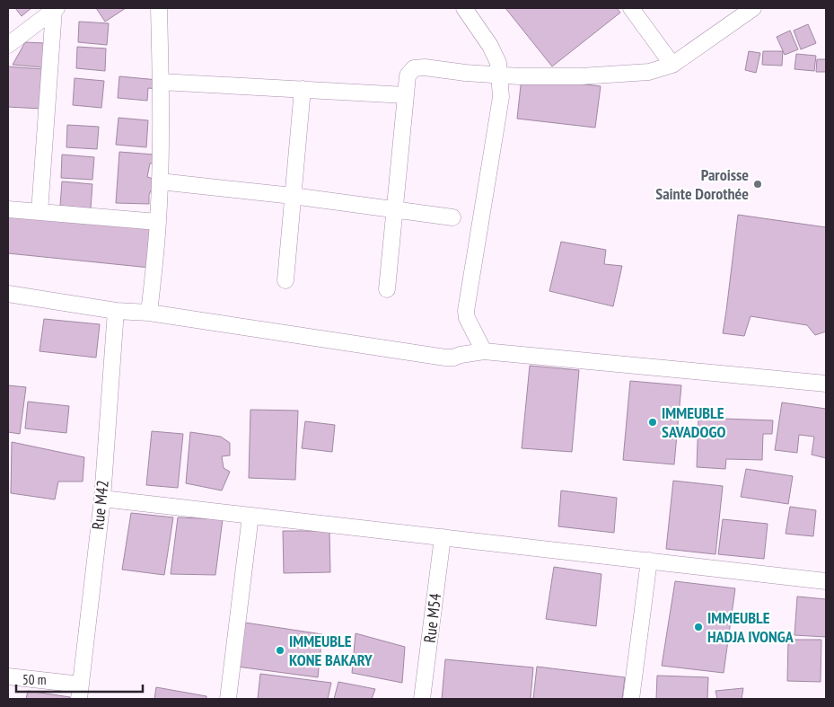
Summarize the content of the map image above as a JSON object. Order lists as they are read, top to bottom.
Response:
{
  "streets": {
    "street": ["Rue M42", "Rue M54"]
  },
  "places": [
    "Paroisse Sainte Dorothée",
    "IMMEUBLE SAVADOGO",
    "IMMEUBLE HADJA IVONGA",
    "IMMEUBLE KONE BAKARY"
  ],
  "scale_bar": "50 m"
}
